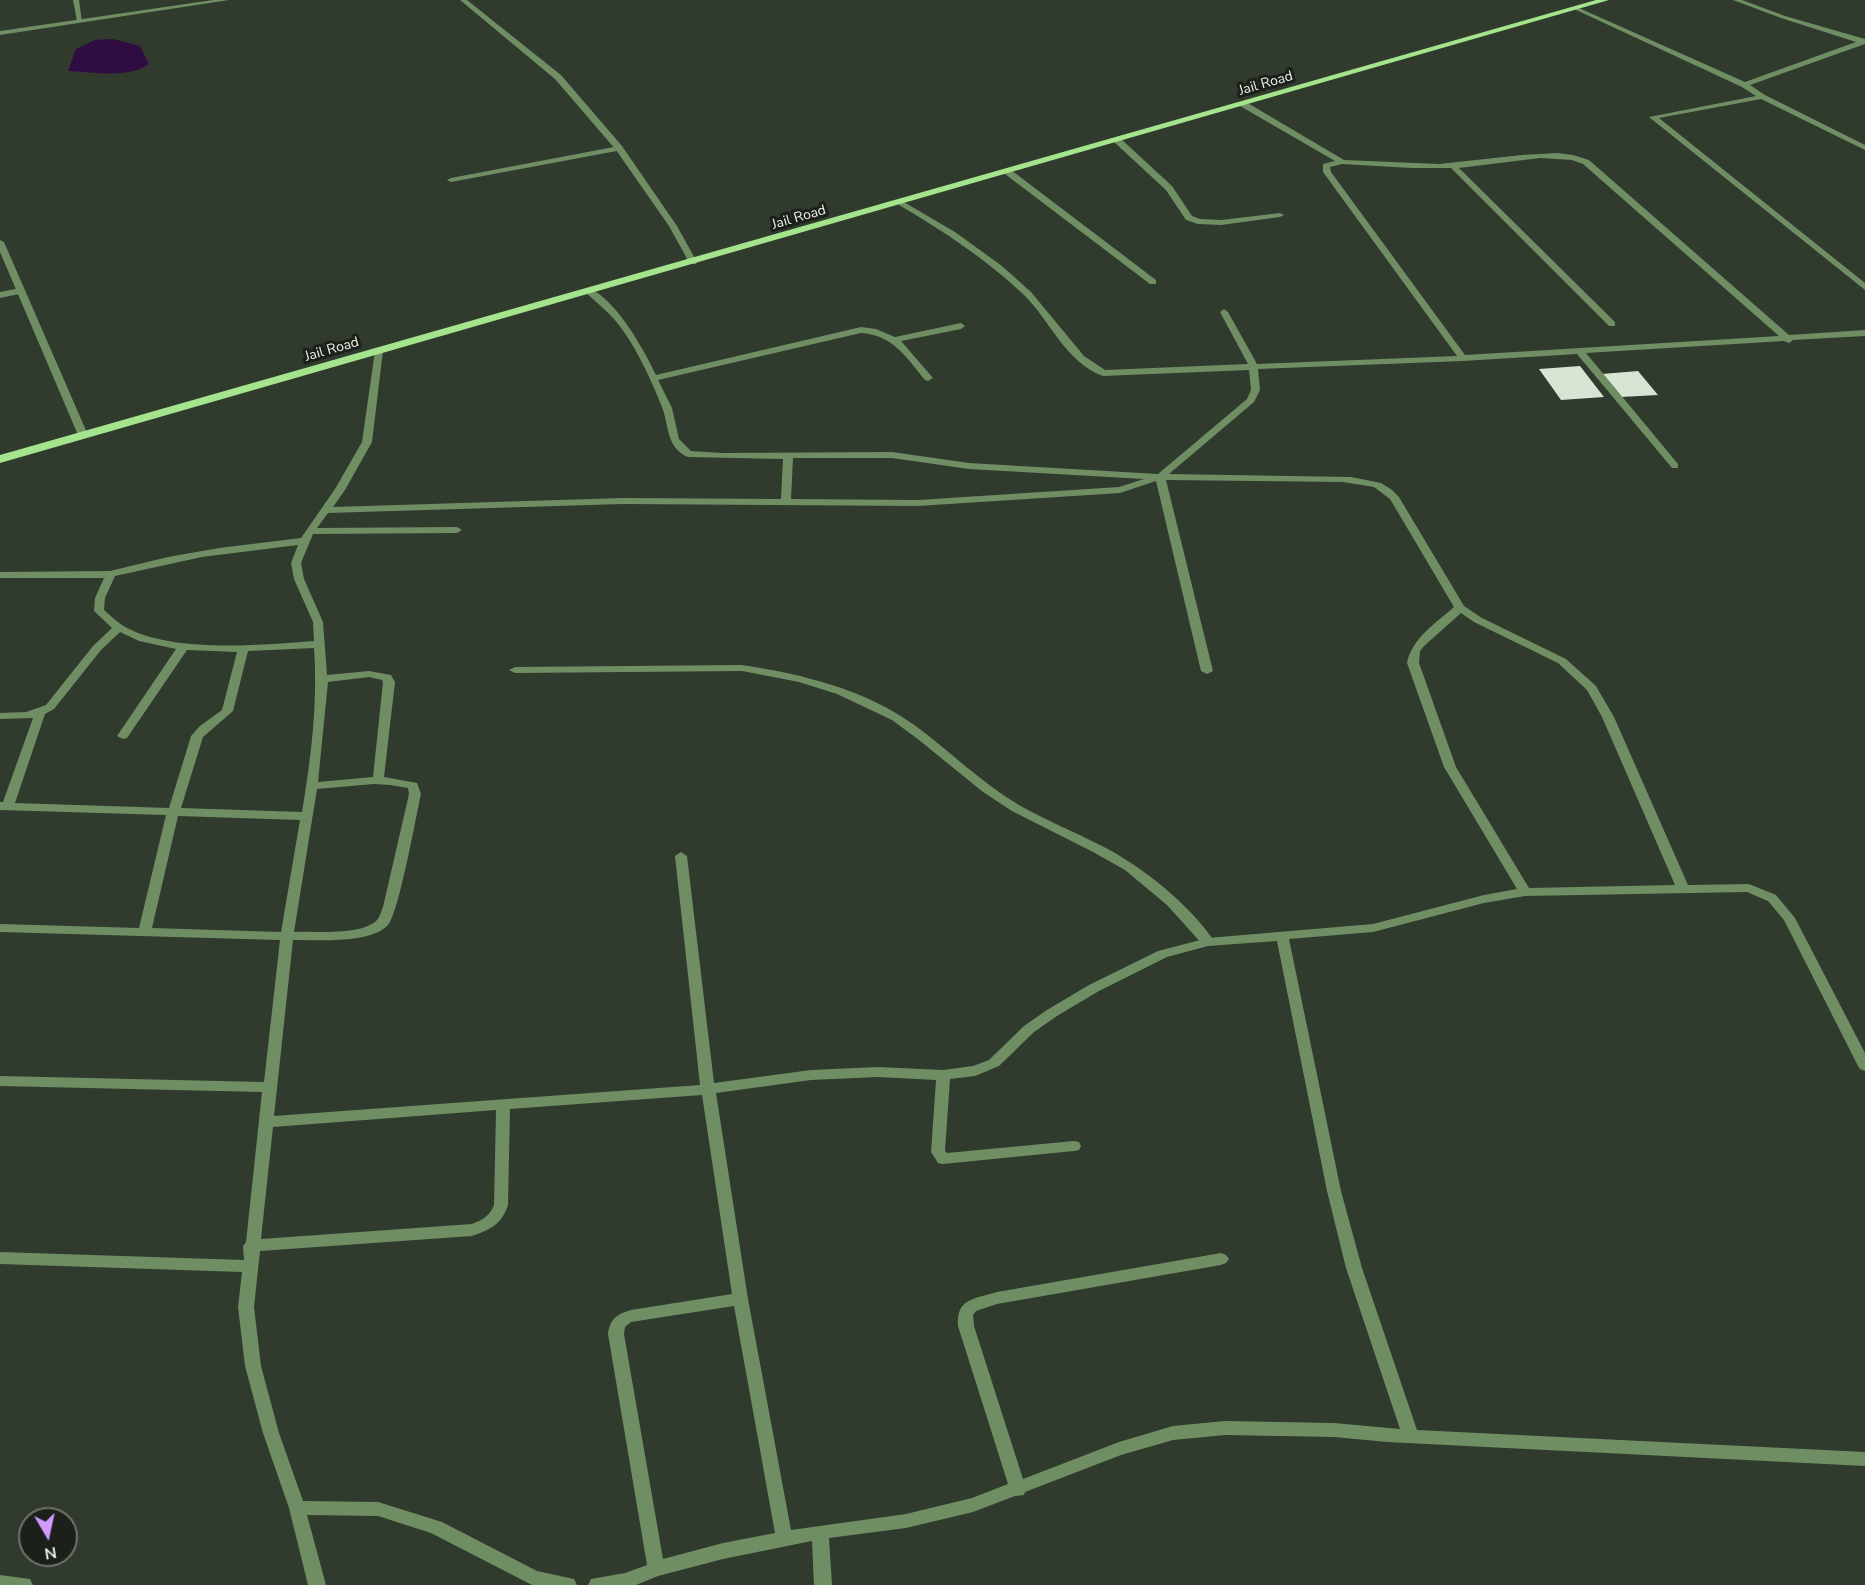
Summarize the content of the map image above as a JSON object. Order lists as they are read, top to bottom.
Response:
{
  "streets": {
    "main road": ["Jail Road"]
  },
  "north": "bottom"
}
